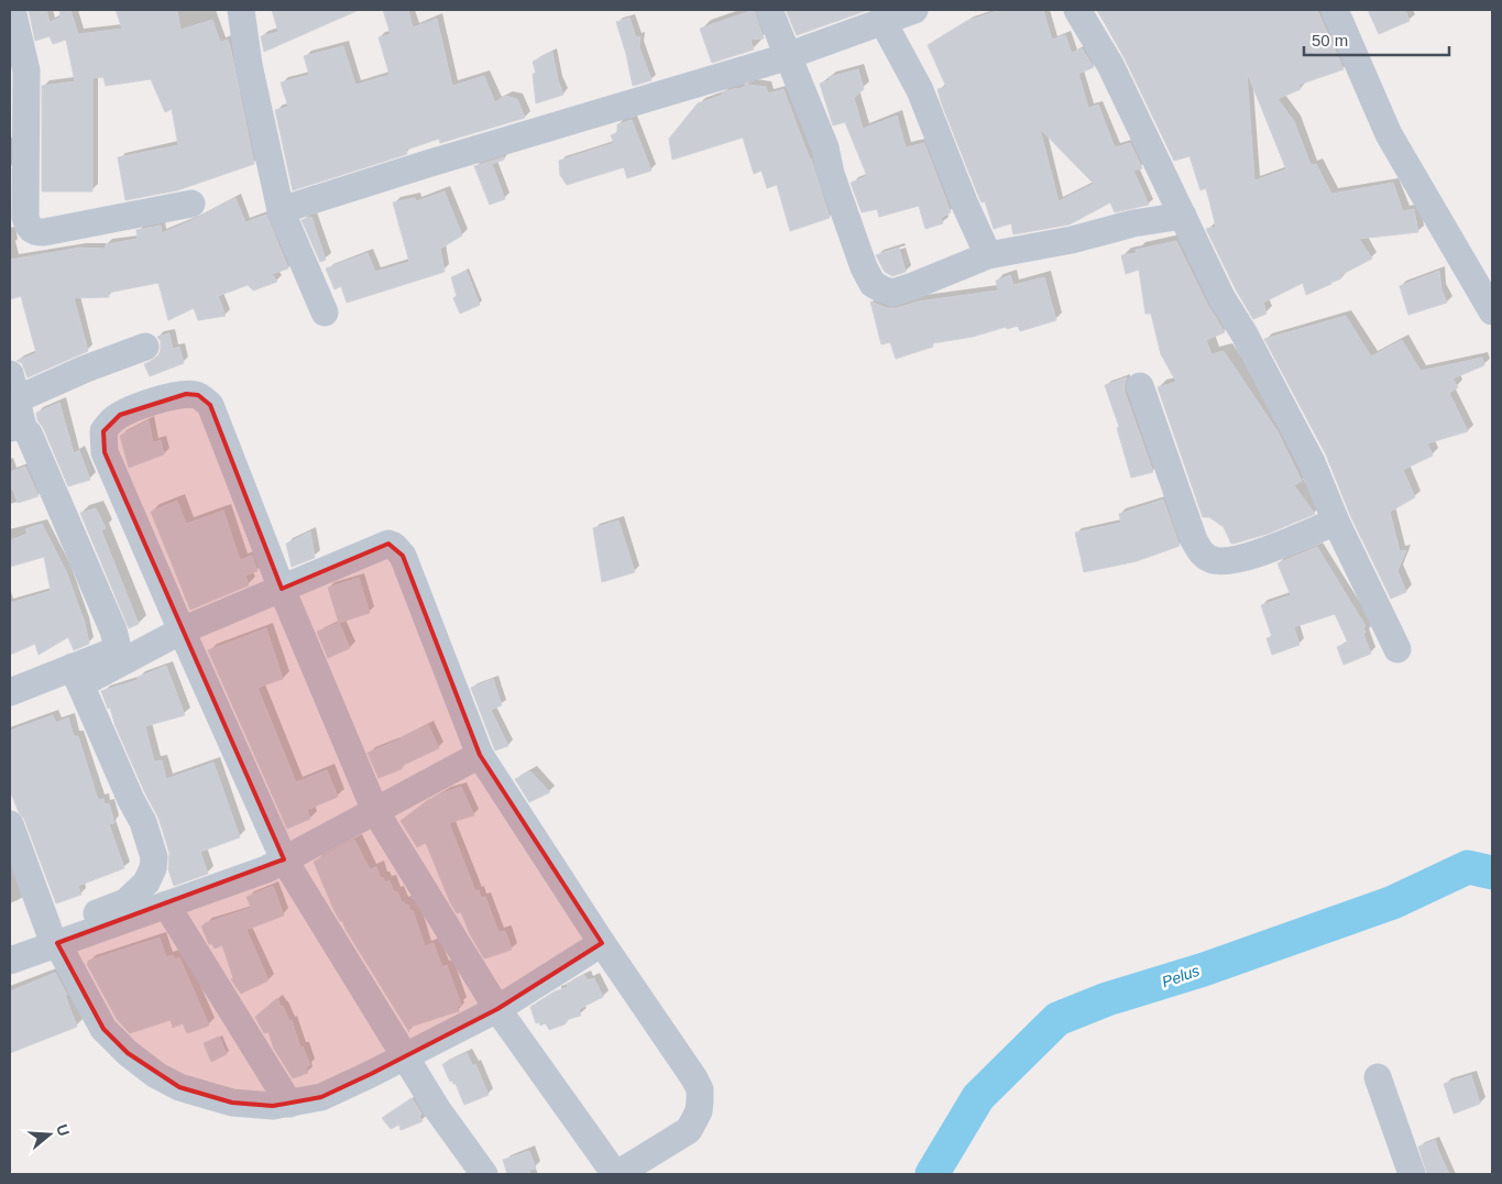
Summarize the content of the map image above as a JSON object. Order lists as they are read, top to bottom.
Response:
{
  "water": ["Pelus"],
  "scale_bar": "50 m",
  "north": "right"
}
